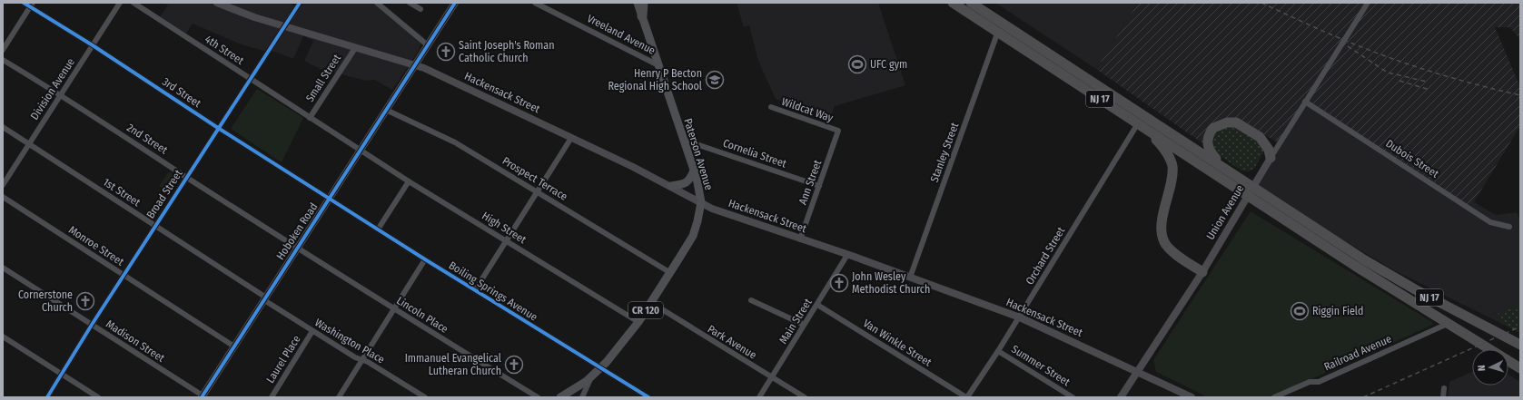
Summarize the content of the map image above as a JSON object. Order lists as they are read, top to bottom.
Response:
{
  "streets": {
    "highway": ["NJ 17"],
    "main road": [
      "Hackensack Street",
      "Paterson Avenue",
      "Union Avenue",
      "Hoboken Road",
      "CR 120"
    ],
    "street": [
      "Vreeland Avenue",
      "4th Street",
      "Small Street",
      "Division Avenue",
      "3rd Street",
      "Wildcat Way",
      "2nd Street",
      "Stanley Street",
      "Cornelia Street",
      "Dubois Street",
      "Prospect Terrace",
      "Ann Street",
      "1st Street",
      "Broad Street",
      "High Street",
      "Monroe Street",
      "Orchard Street",
      "Boiling Springs Avenue",
      "Lincoln Place",
      "Main Street",
      "Madison Street",
      "Washington Place",
      "Park Avenue",
      "Van Winkle Street",
      "Railroad Avenue",
      "Laurel Place",
      "Summer Street"
    ]
  },
  "crossings": [
    ["Vreeland Avenue", "Paterson Avenue"],
    ["4th Street", "Small Street"],
    ["4th Street", "Broad Street"],
    ["4th Street", "High Street"],
    ["4th Street", "Hoboken Road"],
    ["Small Street", "Hackensack Street"],
    ["Division Avenue", "3rd Street"],
    ["Division Avenue", "2nd Street"],
    ["Division Avenue", "1st Street"],
    ["3rd Street", "Broad Street"],
    ["3rd Street", "Hoboken Road"],
    ["3rd Street", "Boiling Springs Avenue"],
    ["Hackensack Street", "Stanley Street"],
    ["Hackensack Street", "Paterson Avenue"],
    ["Hackensack Street", "Ann Street"],
    ["Hackensack Street", "Broad Street"],
    ["Hackensack Street", "Union Avenue"],
    ["Hackensack Street", "Hoboken Road"],
    ["Hackensack Street", "Orchard Street"],
    ["Hackensack Street", "Main Street"],
    ["NJ 17", "Stanley Street"],
    ["NJ 17", "Union Avenue"],
    ["NJ 17", "Orchard Street"],
    ["NJ 17", "Railroad Avenue"],
    ["Wildcat Way", "Ann Street"],
    ["2nd Street", "Broad Street"],
    ["2nd Street", "Hoboken Road"],
    ["2nd Street", "Lincoln Place"],
    ["Cornelia Street", "Paterson Avenue"],
    ["Cornelia Street", "Ann Street"],
    ["Paterson Avenue", "Prospect Terrace"],
    ["Paterson Avenue", "High Street"],
    ["Paterson Avenue", "Boiling Springs Avenue"],
    ["Paterson Avenue", "Park Avenue"],
    ["Dubois Street", "Union Avenue"],
    ["Prospect Terrace", "Hoboken Road"],
    ["1st Street", "Broad Street"],
    ["1st Street", "Hoboken Road"],
    ["1st Street", "Washington Place"],
    ["Broad Street", "Monroe Street"],
    ["Broad Street", "Madison Street"],
    ["High Street", "Hoboken Road"],
    ["Hoboken Road", "Monroe Street"],
    ["Hoboken Road", "Boiling Springs Avenue"],
    ["Hoboken Road", "Lincoln Place"],
    ["Hoboken Road", "Madison Street"],
    ["Hoboken Road", "Washington Place"],
    ["Orchard Street", "Van Winkle Street"],
    ["Orchard Street", "Summer Street"],
    ["Main Street", "Park Avenue"],
    ["Main Street", "Van Winkle Street"],
    ["Washington Place", "Laurel Place"]
  ],
  "places": {
    "church": [
      "Saint Joseph's Roman Catholic Church",
      "John Wesley Methodist Church",
      "Cornerstone Church",
      "Immanuel Evangelical Lutheran Church"
    ],
    "sports": ["UFC gym", "Riggin Field"],
    "school or university": ["Henry P Becton Regional High School"]
  },
  "north": "left"
}
